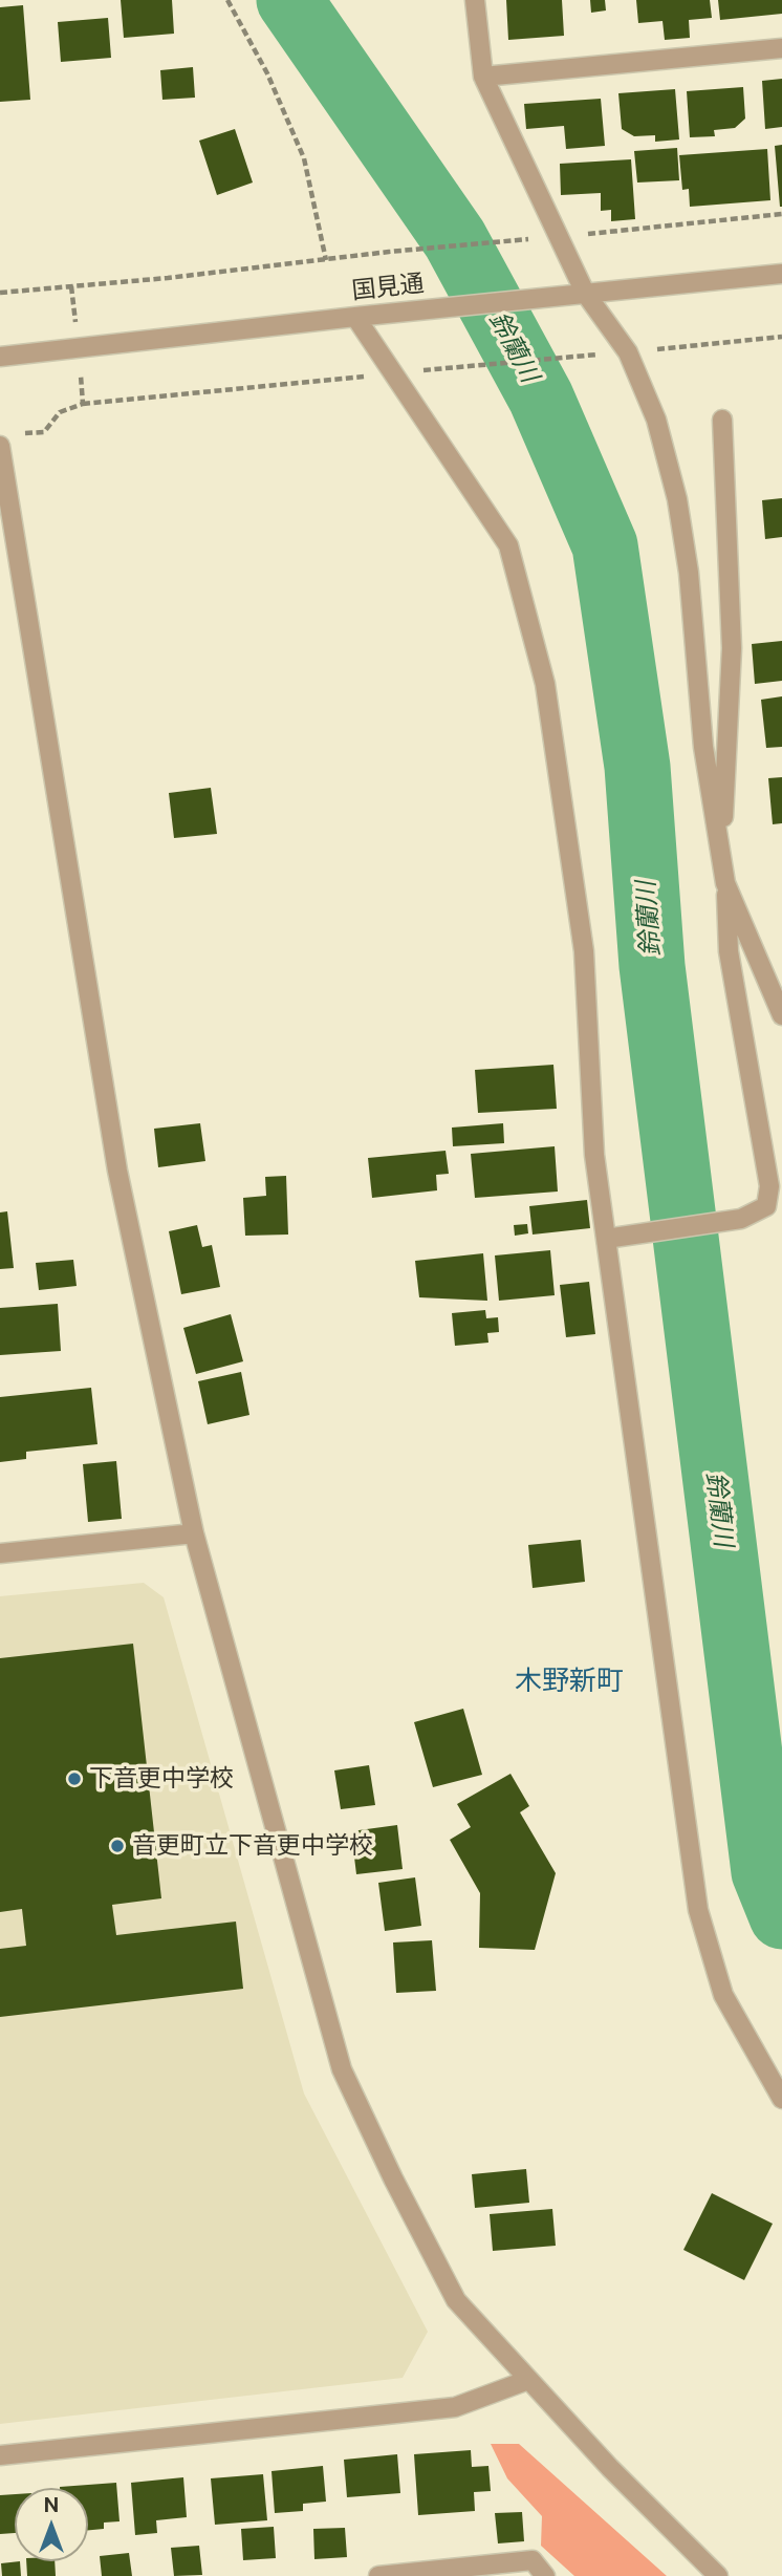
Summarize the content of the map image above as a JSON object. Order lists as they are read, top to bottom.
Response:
{
  "streets": {
    "street": ["国見通"]
  },
  "districts": ["木野新町"],
  "water": ["鈴蘭川"],
  "places": ["下音更中学校", "音更町立下音更中学校"],
  "north": "top"
}
